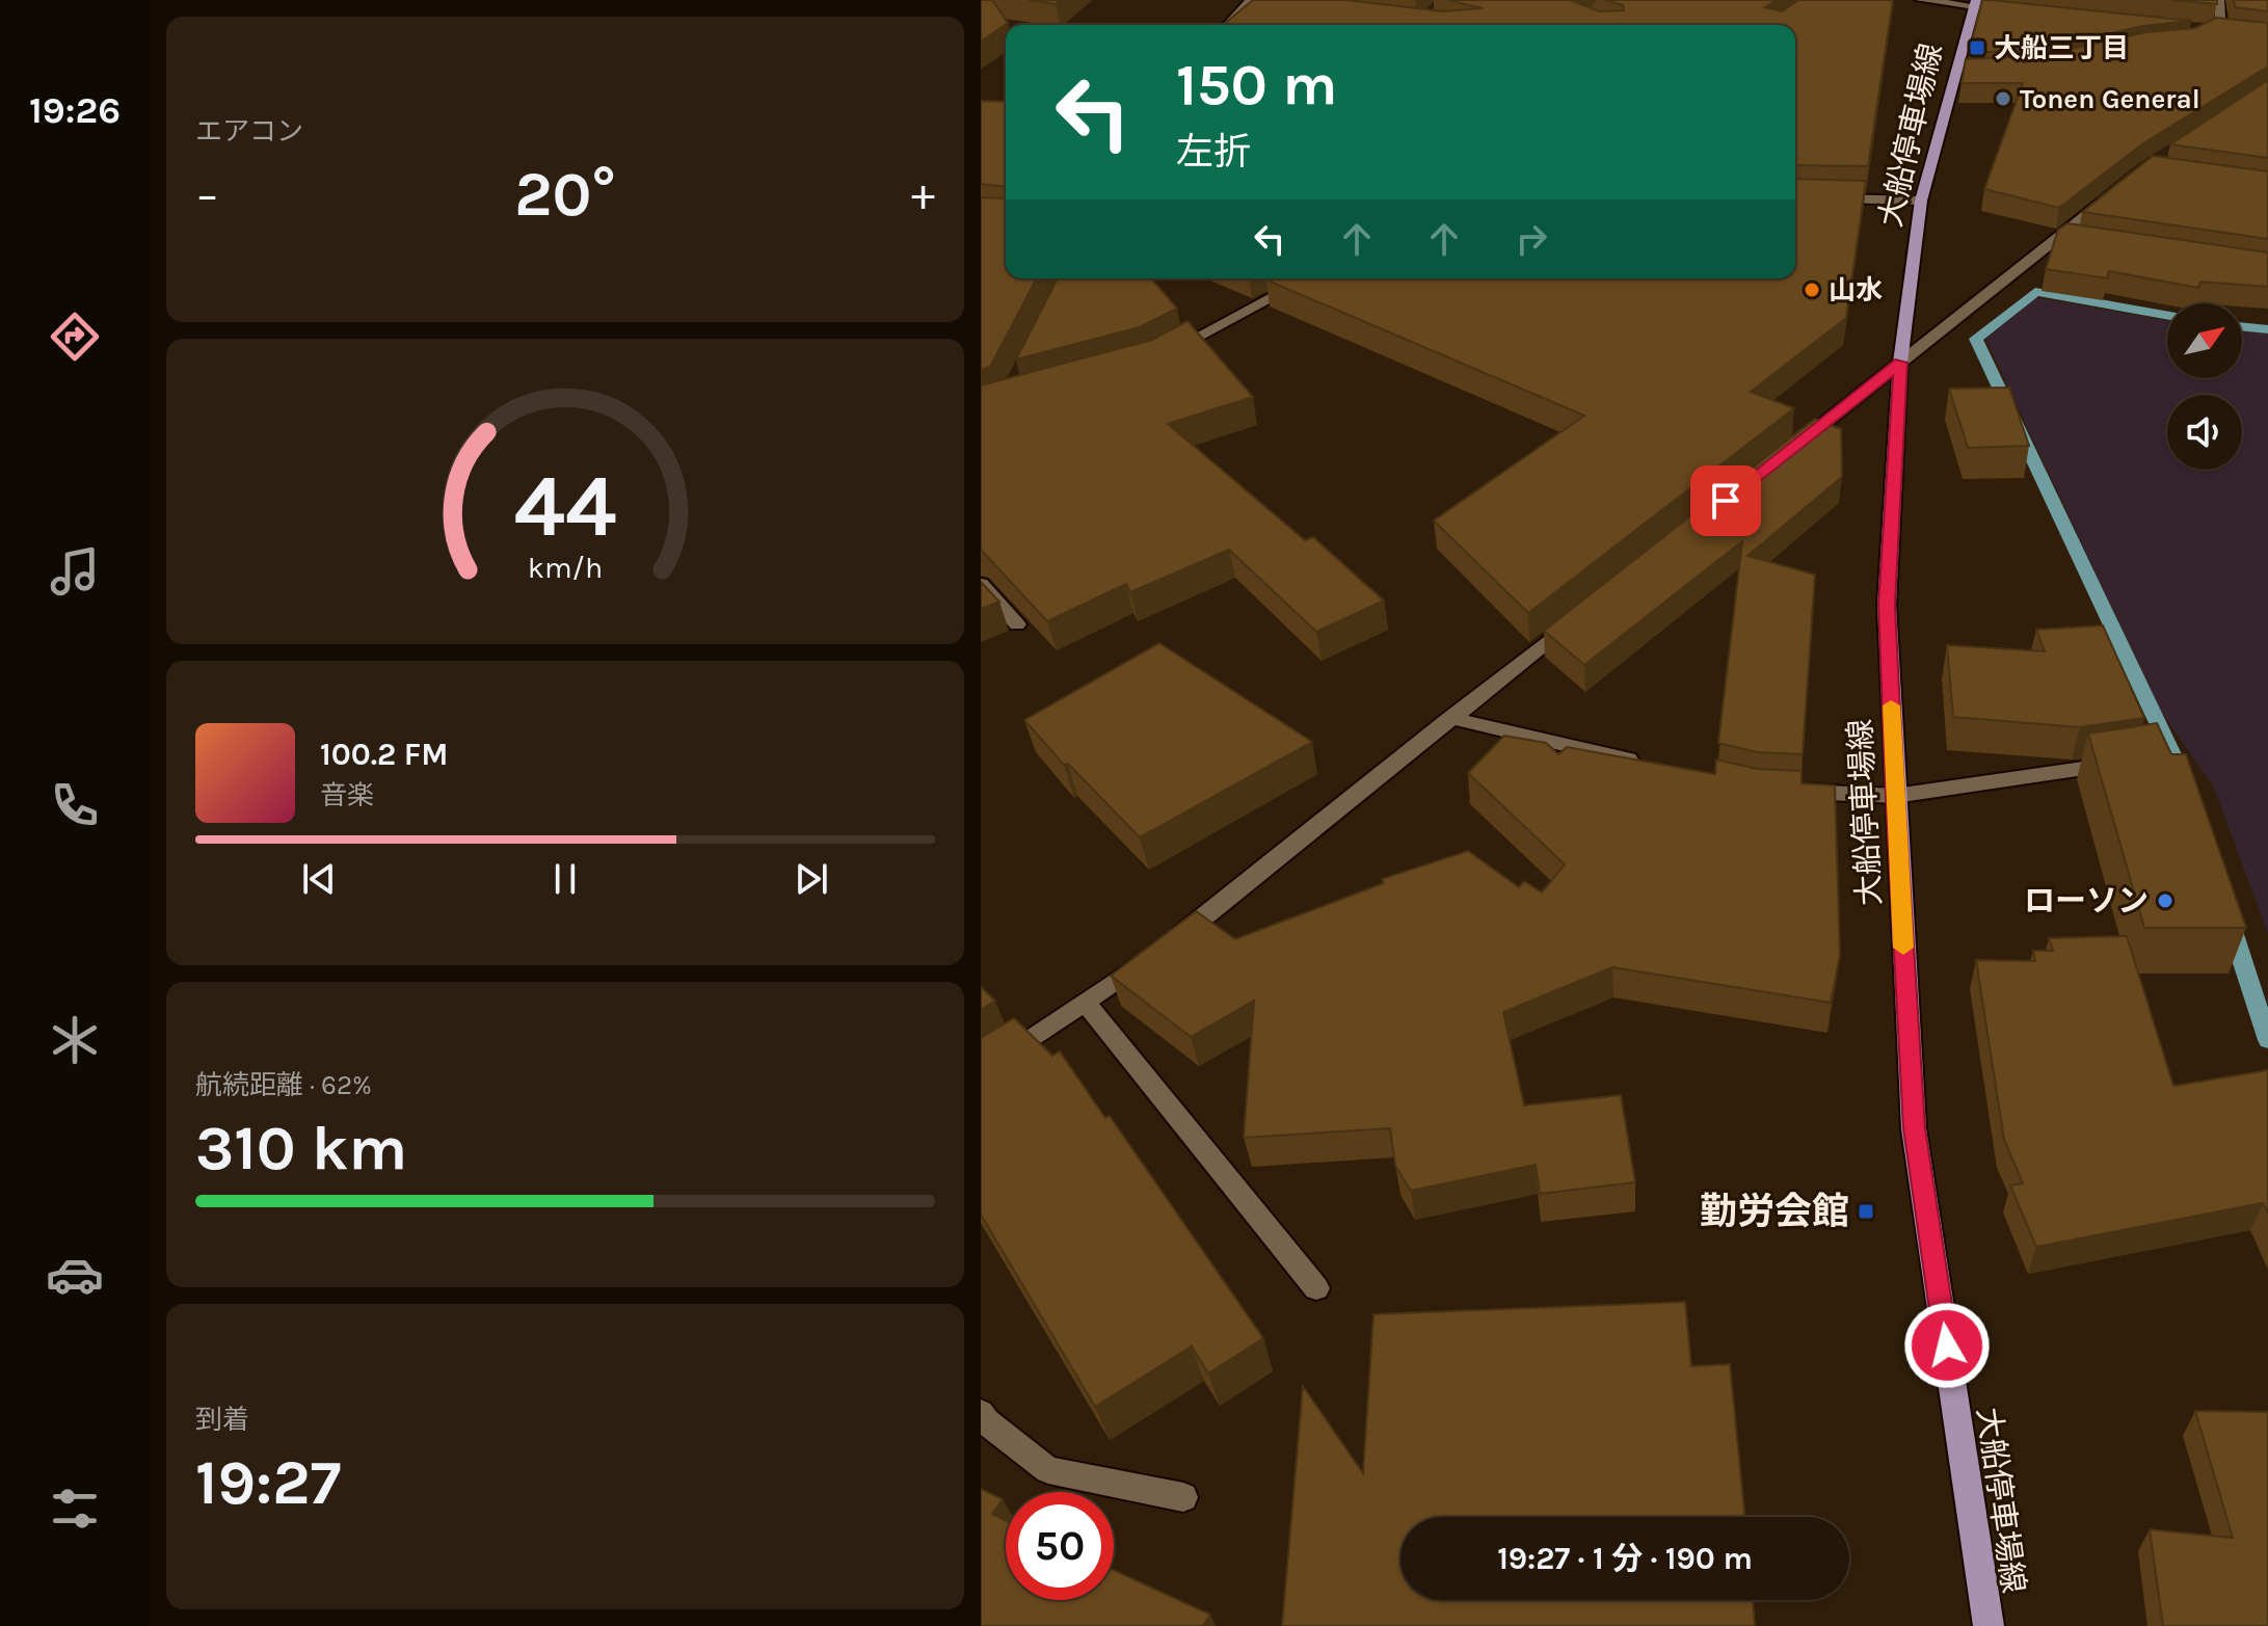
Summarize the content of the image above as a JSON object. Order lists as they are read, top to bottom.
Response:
{
  "streets": {
    "main road": ["大船停車場線"]
  },
  "places": {
    "transit": ["大船三丁目", "勤労会館"],
    "other": ["Tonen General", "山水", "ローソン"]
  },
  "north": "top right",
  "page": {
    "tabs": "19:26",
    "tile": [
      "エアコン",
      ["航続距離 · 62%", "310 km"],
      ["到着", "19:27"]
    ],
    "turn": ["150 m", "左折"],
    "heat": ["−", "20°", "+"],
    "song": ["100.2 FM", "音楽"],
    "limit": "50",
    "trip": "19:27 · 1 分 · 190 m",
    "gauge": ["44", "km/h"]
  }
}
